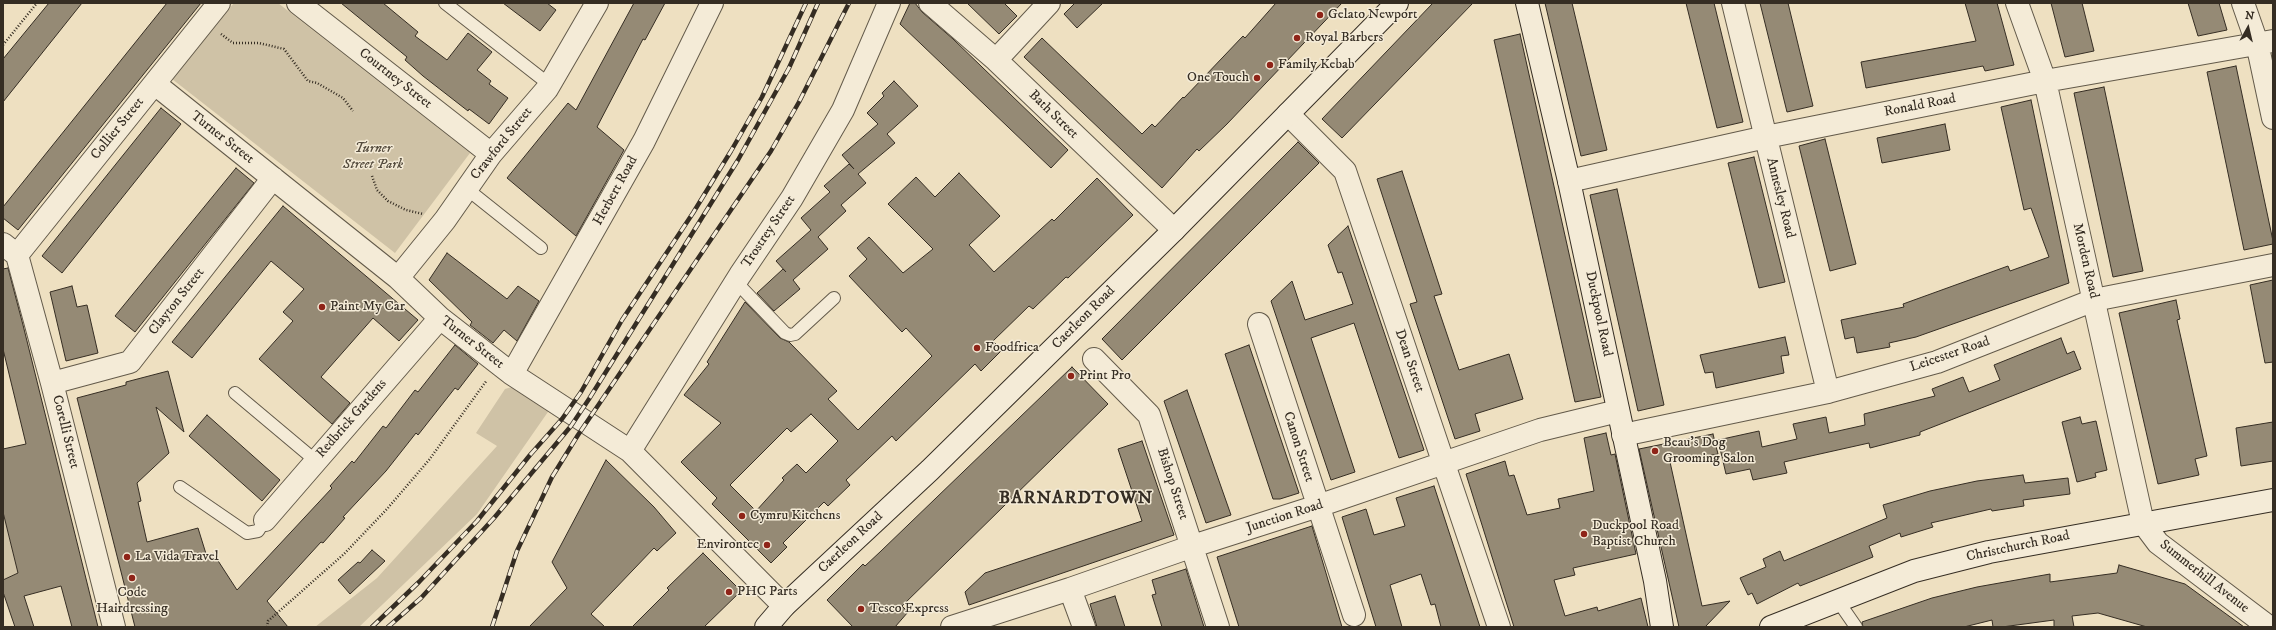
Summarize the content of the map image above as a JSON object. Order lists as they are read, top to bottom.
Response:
{
  "streets": {
    "street": [
      "Courtney Street",
      "Ronald Road",
      "Bath Street",
      "Collier Street",
      "Turner Street",
      "Crawford Street",
      "Herbert Road",
      "Annesley Road",
      "Trostrey Street",
      "Morden Road",
      "Clayton Street",
      "Duckpool Road",
      "Caerleon Road",
      "Leicester Road",
      "Dean Street",
      "Redbrick Gardens",
      "Corelli Street",
      "Canon Street",
      "Bishop Street",
      "Junction Road",
      "Christchurch Road",
      "Summerhill Avenue"
    ]
  },
  "crossings": [
    ["Courtney Street", "Crawford Street"],
    ["Ronald Road", "Annesley Road"],
    ["Ronald Road", "Morden Road"],
    ["Ronald Road", "Duckpool Road"],
    ["Bath Street", "Caerleon Road"],
    ["Collier Street", "Turner Street"],
    ["Collier Street", "Corelli Street"],
    ["Turner Street", "Crawford Street"],
    ["Turner Street", "Herbert Road"],
    ["Turner Street", "Trostrey Street"],
    ["Turner Street", "Clayton Street"],
    ["Turner Street", "Caerleon Road"],
    ["Turner Street", "Redbrick Gardens"],
    ["Annesley Road", "Leicester Road"],
    ["Morden Road", "Leicester Road"],
    ["Morden Road", "Christchurch Road"],
    ["Morden Road", "Summerhill Avenue"],
    ["Clayton Street", "Corelli Street"],
    ["Duckpool Road", "Leicester Road"],
    ["Duckpool Road", "Junction Road"],
    ["Caerleon Road", "Dean Street"],
    ["Dean Street", "Junction Road"],
    ["Canon Street", "Junction Road"],
    ["Bishop Street", "Junction Road"],
    ["Christchurch Road", "Summerhill Avenue"]
  ],
  "districts": ["BARNARDTOWN"],
  "parks": ["Turner Street Park"],
  "places": [
    "Gelato Newport",
    "Royal Barbers",
    "Family Kebab",
    "One Touch",
    "Paint My Car",
    "Foodfrica",
    "Print Pro",
    "Beau’s Dog Grooming Salon",
    "Cymru Kitchens",
    "Duckpool Road Baptist Church",
    "Environtec",
    "La Vida Travel",
    "Code Hairdressing",
    "PHC Parts",
    "Tesco Express"
  ],
  "north": "top"
}
